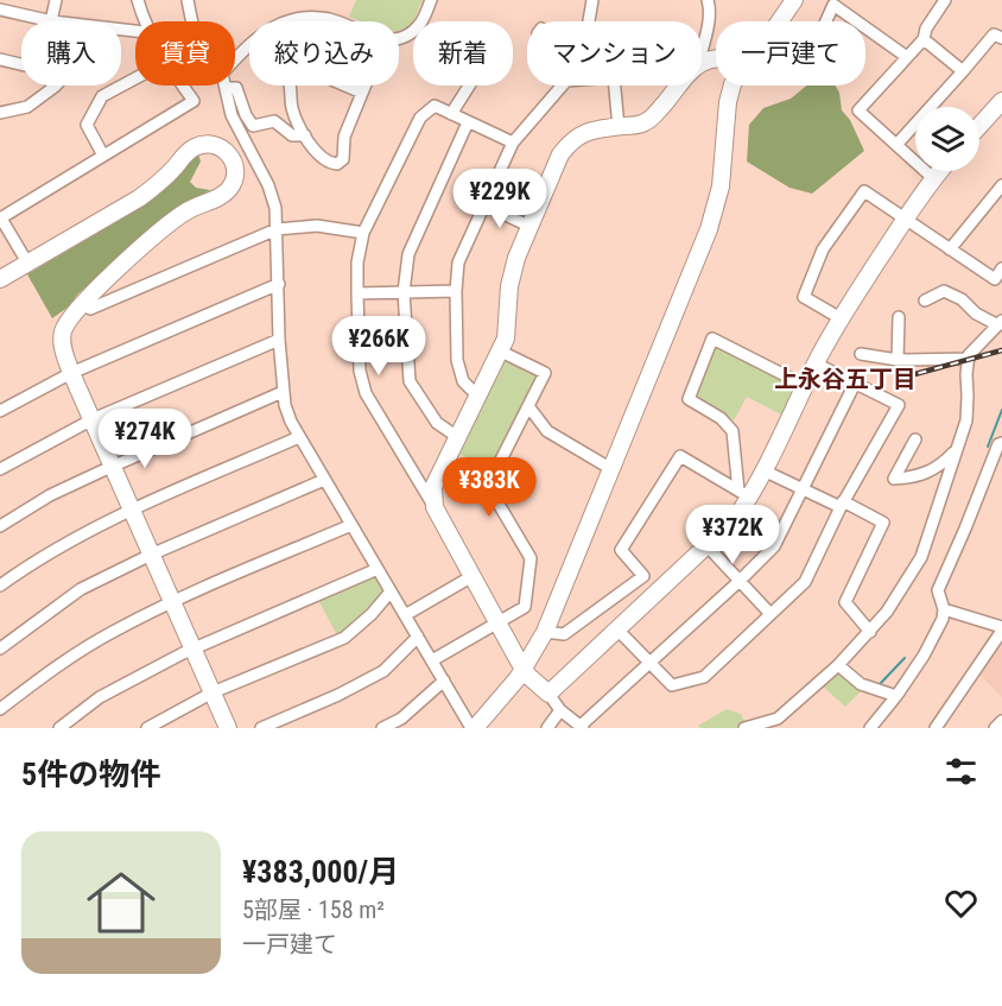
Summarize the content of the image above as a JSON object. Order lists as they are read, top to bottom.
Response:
{
  "districts": ["上永谷五丁目"],
  "page": {
    "chip": [
      "購入",
      "賃貸",
      "絞り込み",
      "新着",
      "マンション",
      "一戸建て"
    ],
    "price": [
      "¥229K",
      "¥266K",
      "¥274K",
      "¥383K",
      "¥372K"
    ],
    "heading": "5件の物件",
    "list": [
      {
        "name": "¥383,000/月",
        "note": "5部屋 · 158 m² · 一戸建て"
      }
    ]
  }
}
